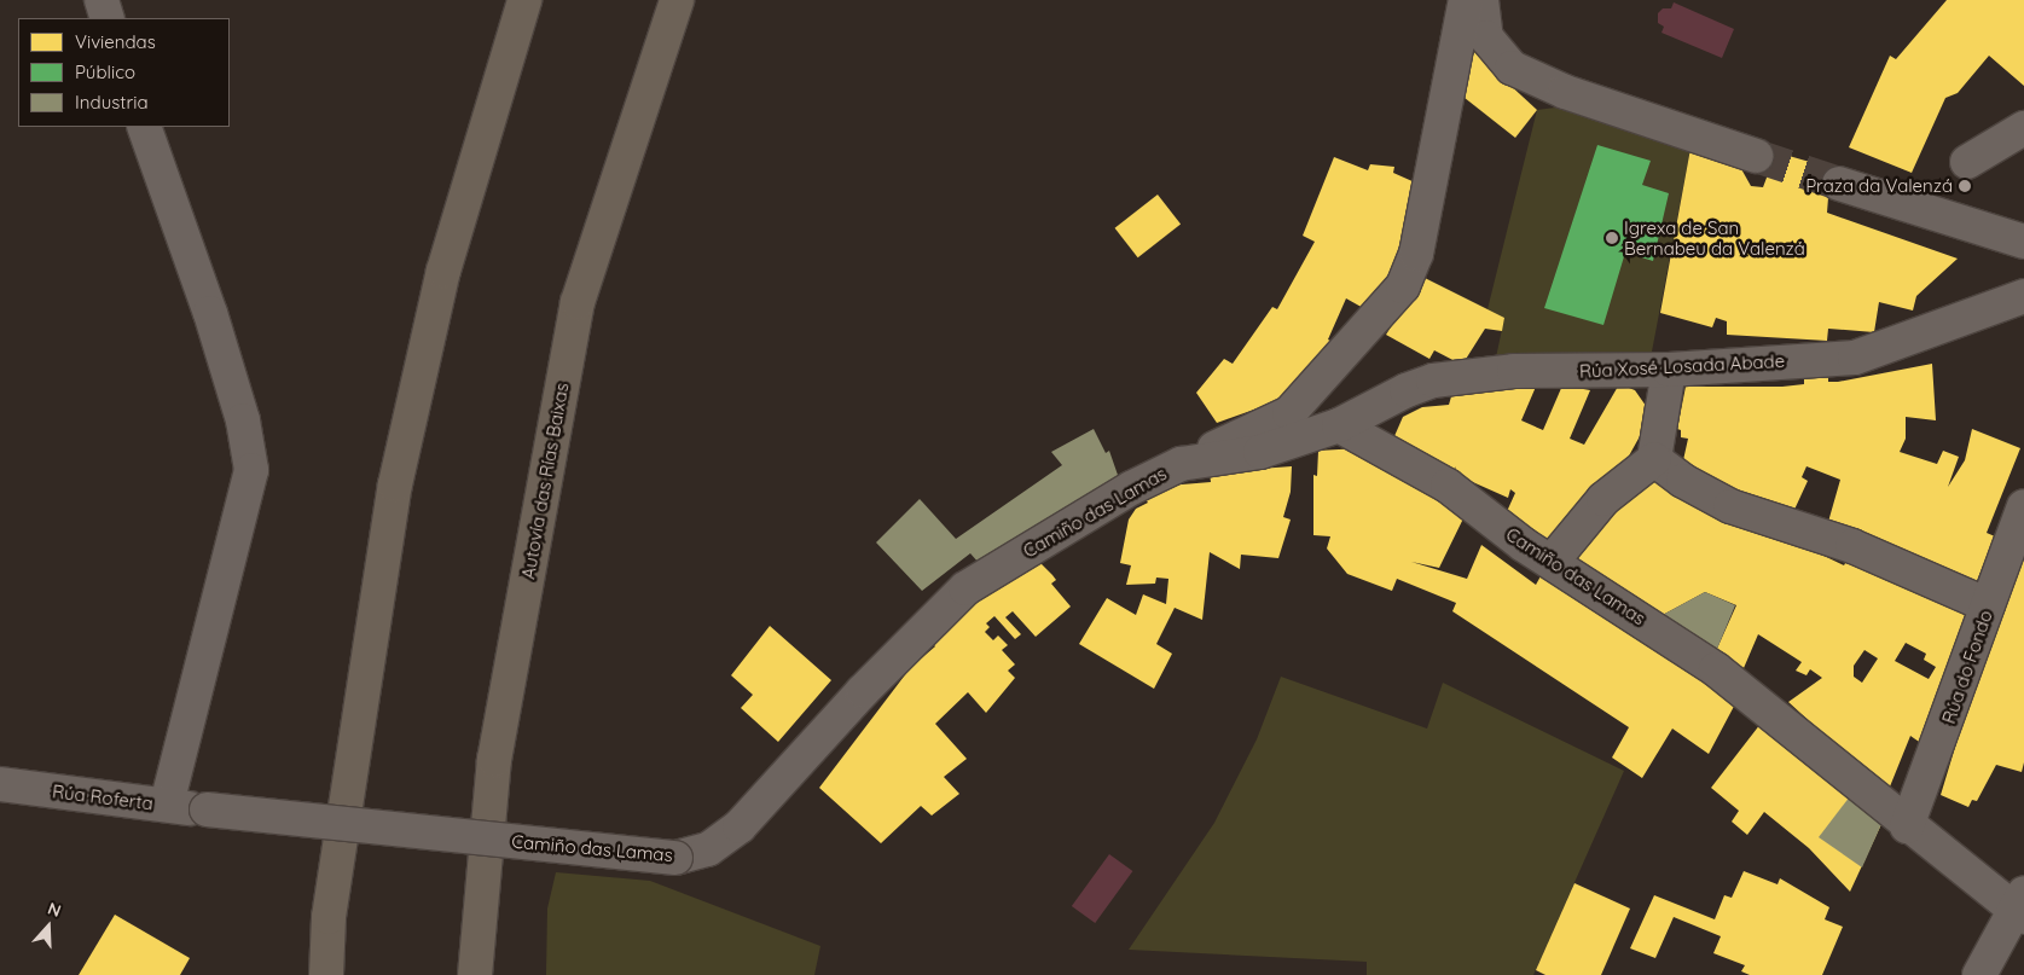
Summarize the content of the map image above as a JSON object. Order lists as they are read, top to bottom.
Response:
{
  "streets": {
    "highway": ["Autovía das Rías Baixas"],
    "street": [
      "Rúa Xosé Losada Abade",
      "Camiño das Lamas",
      "Rúa do Fondo",
      "Rúa Roferta"
    ]
  },
  "crossings": [
    ["Rúa Xosé Losada Abade", "Camiño das Lamas"],
    ["Camiño das Lamas", "Rúa do Fondo"],
    ["Camiño das Lamas", "Rúa Roferta"]
  ],
  "places": ["Praza da Valenzá", "Igrexa de San Bernabeu da Valenzá"],
  "legend": ["Viviendas", "Público", "Industria"],
  "north": "top"
}
